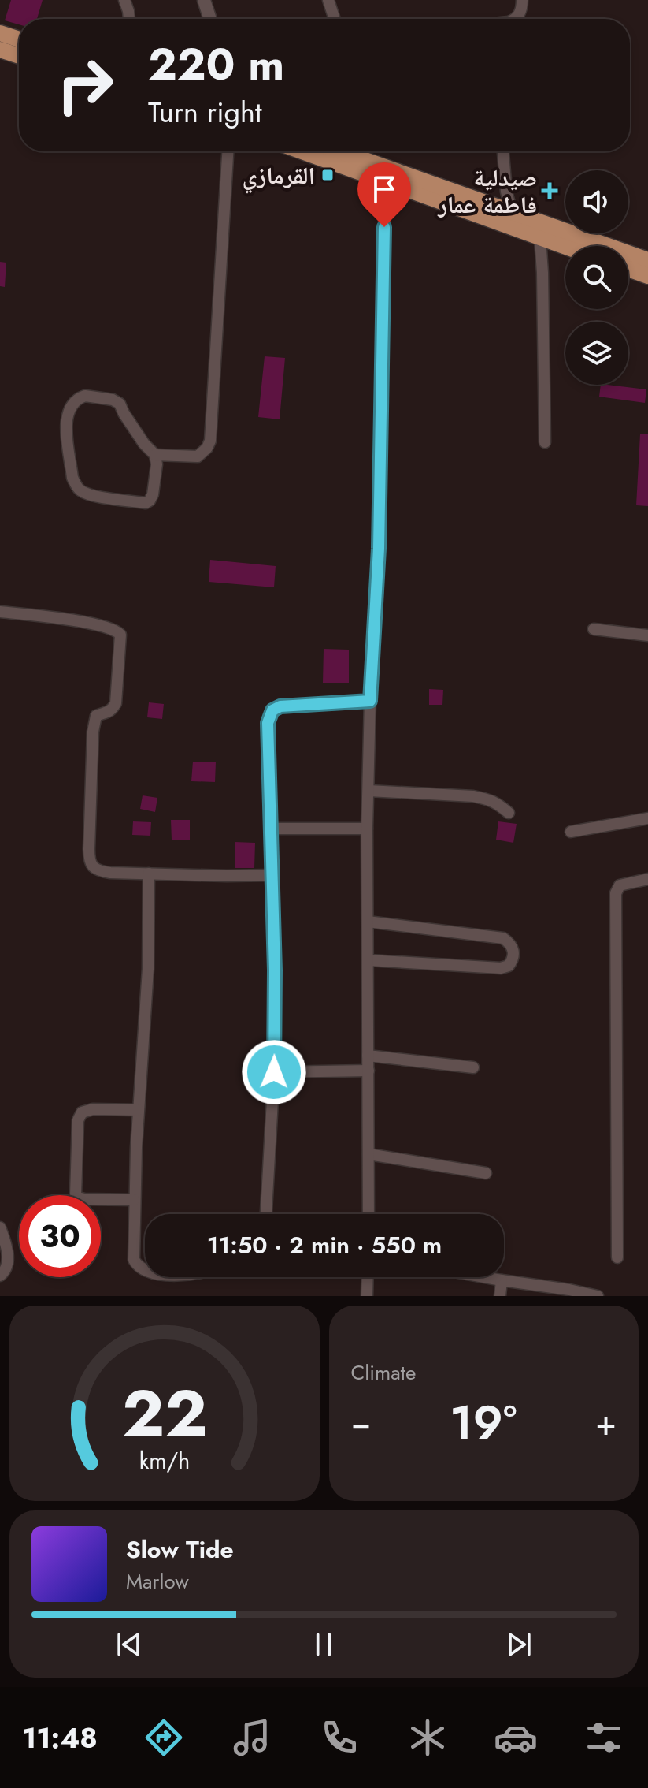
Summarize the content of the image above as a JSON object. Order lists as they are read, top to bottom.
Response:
{
  "places": {
    "transit": ["القرمازي"],
    "health": ["صيدلية فاطمة عمار"]
  },
  "page": {
    "turn": ["220 m", "Turn right"],
    "limit": "30",
    "trip": "11:50 · 2 min · 550 m",
    "tile": "Climate",
    "heat": ["−", "19°", "+"],
    "song": ["Slow Tide", "Marlow"],
    "tabs": "11:48",
    "gauge": ["22", "km/h"]
  }
}
